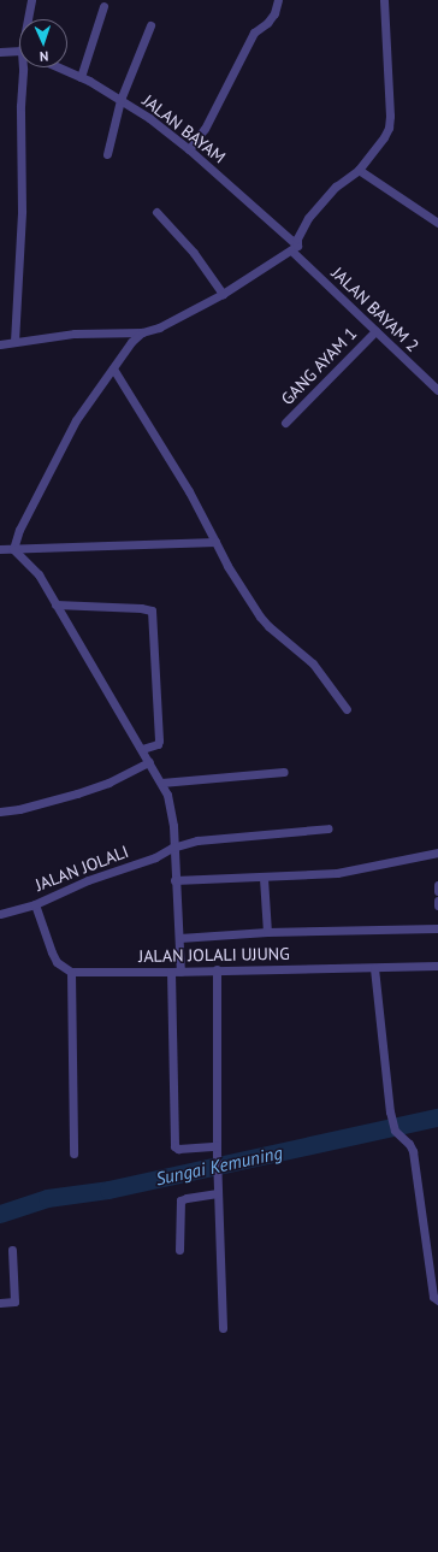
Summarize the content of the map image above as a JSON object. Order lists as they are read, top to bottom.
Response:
{
  "streets": {
    "street": [
      "JALAN BAYAM",
      "JALAN BAYAM 2",
      "GANG AYAM 1",
      "JALAN JOLALI",
      "JALAN JOLALI UJUNG"
    ]
  },
  "crossings": [
    ["JALAN BAYAM", "JALAN BAYAM 2"],
    ["JALAN BAYAM 2", "GANG AYAM 1"]
  ],
  "water": ["Sungai Kemuning"],
  "north": "bottom"
}
